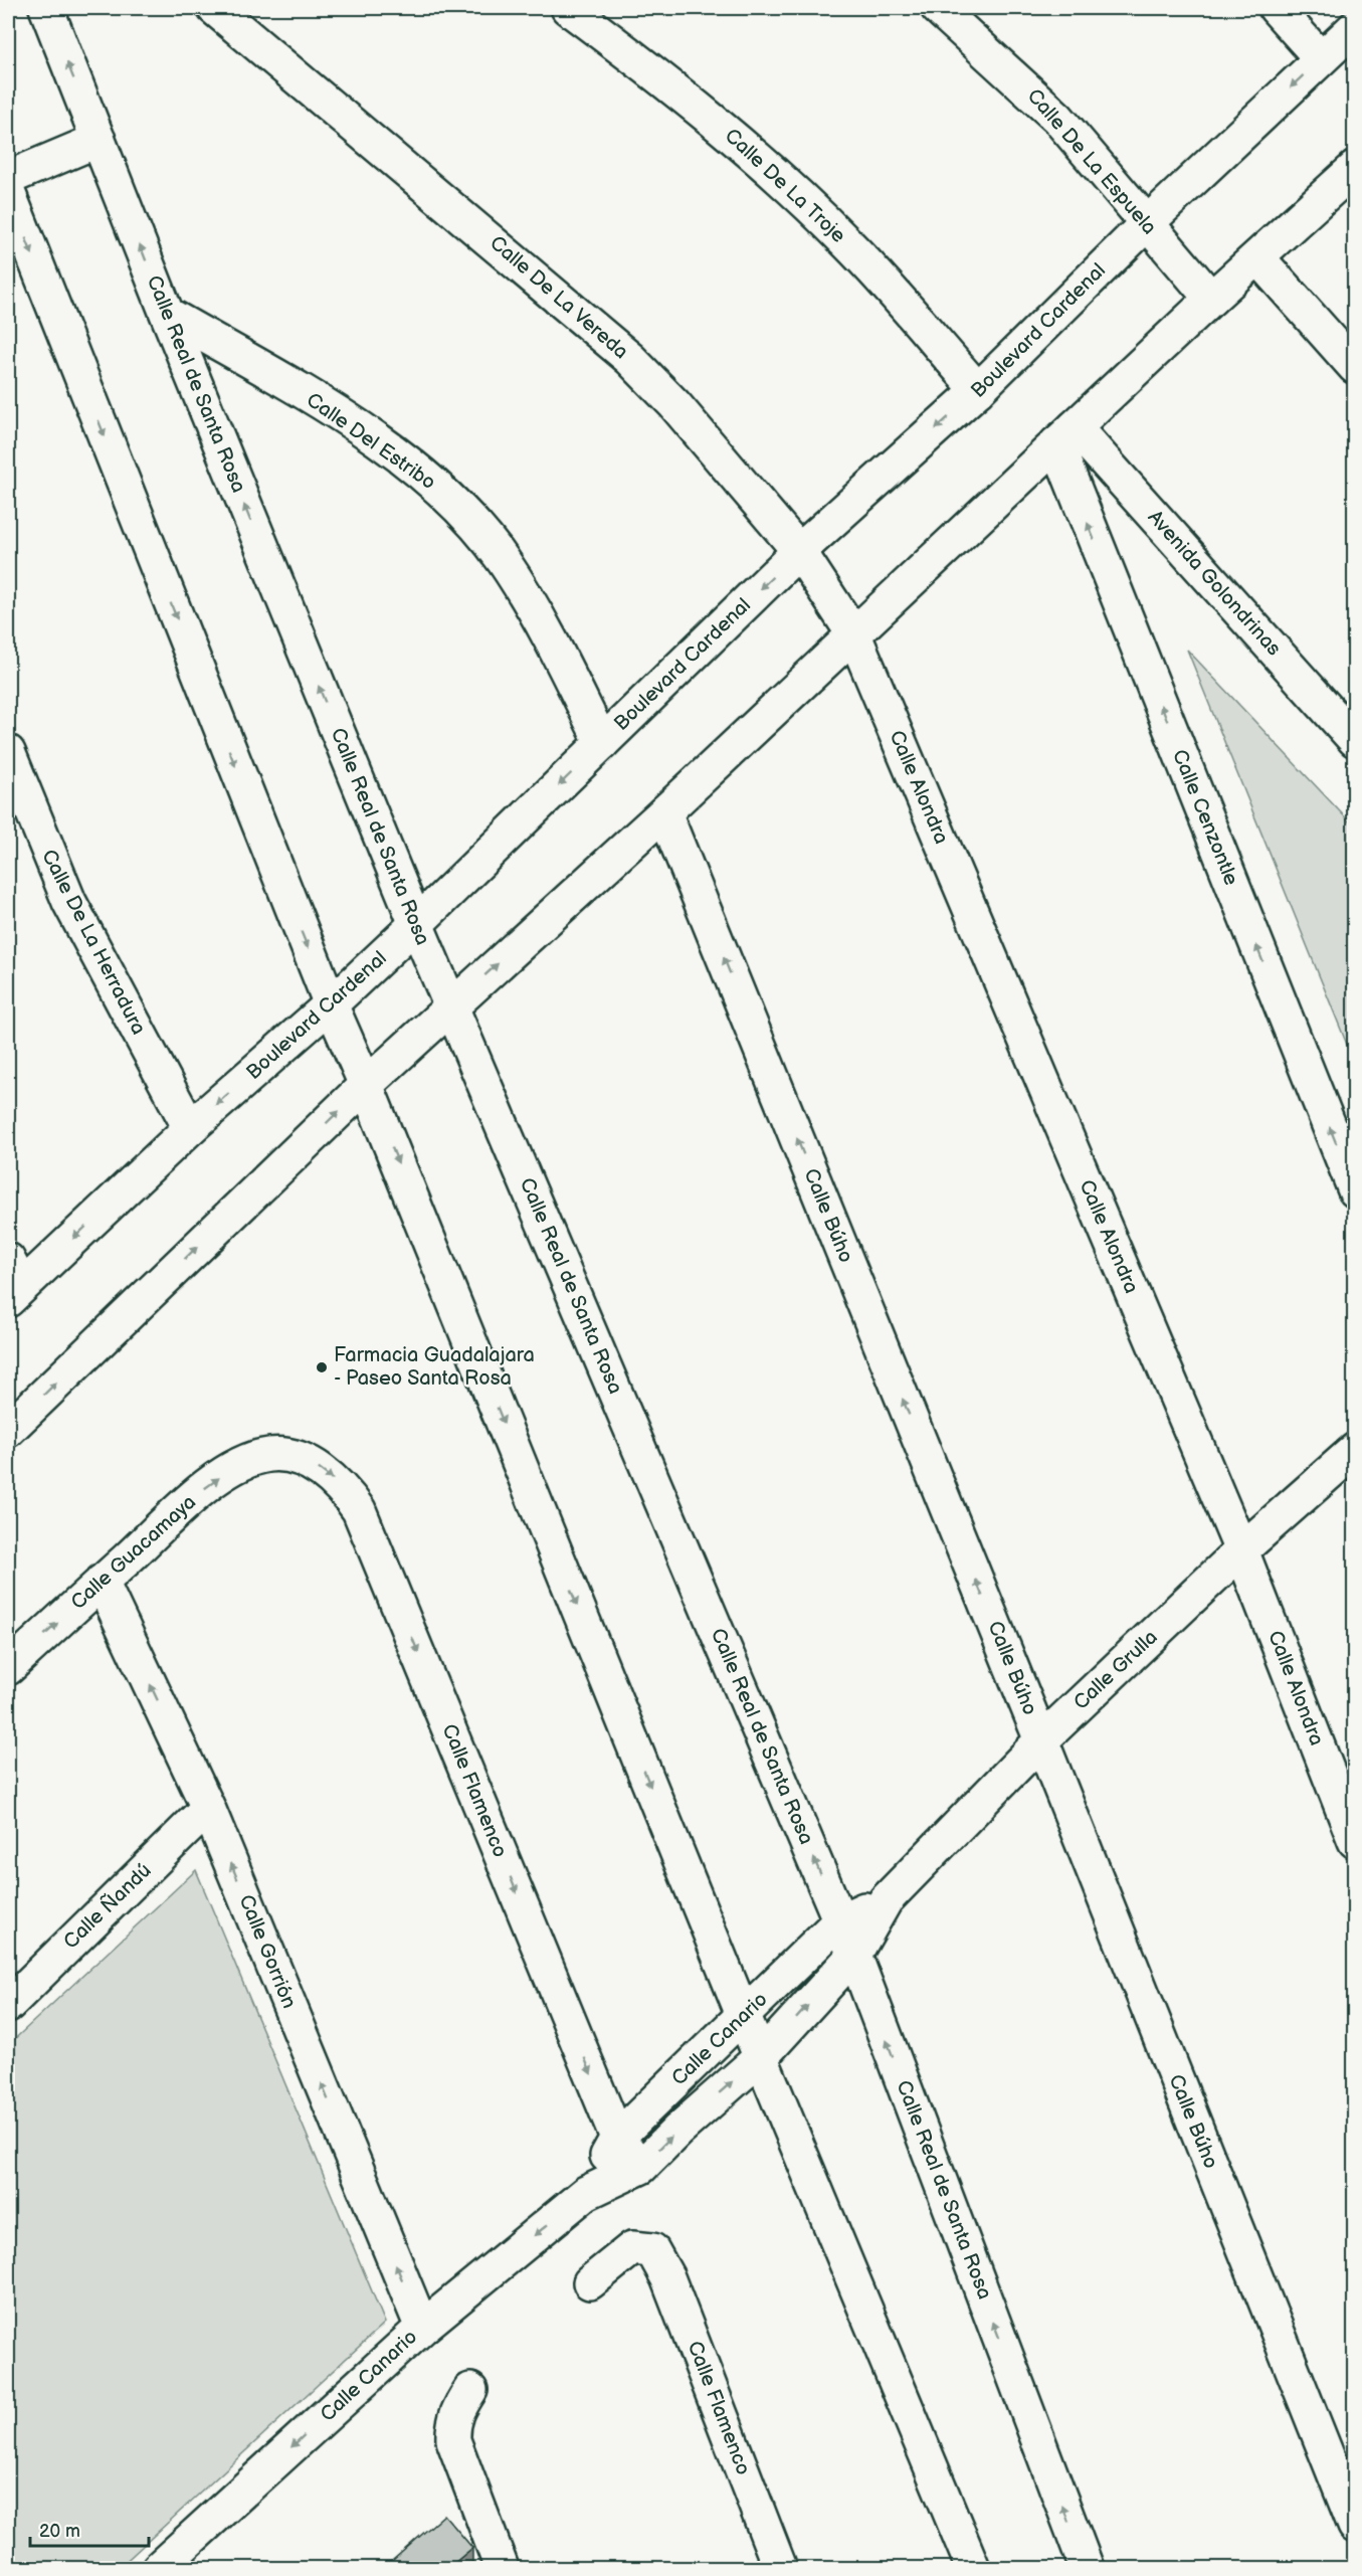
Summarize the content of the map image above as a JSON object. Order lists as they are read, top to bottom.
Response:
{
  "streets": {
    "street": [
      "Calle De La Espuela",
      "Calle De La Troje",
      "Calle De La Vereda",
      "Boulevard Cardenal",
      "Calle Real de Santa Rosa",
      "Calle Del Estribo",
      "Avenida Golondrinas",
      "Calle Alondra",
      "Calle Cenzontle",
      "Calle De La Herradura",
      "Calle Búho",
      "Calle Guacamaya",
      "Calle Grulla",
      "Calle Flamenco",
      "Calle Ñandú",
      "Calle Gorrión",
      "Calle Canario"
    ]
  },
  "crossings": [
    ["Calle De La Espuela", "Boulevard Cardenal"],
    ["Calle De La Troje", "Boulevard Cardenal"],
    ["Calle De La Vereda", "Boulevard Cardenal"],
    ["Calle De La Vereda", "Calle Alondra"],
    ["Boulevard Cardenal", "Calle Real de Santa Rosa"],
    ["Boulevard Cardenal", "Calle Del Estribo"],
    ["Boulevard Cardenal", "Calle De La Herradura"],
    ["Calle Real de Santa Rosa", "Calle Del Estribo"],
    ["Calle Real de Santa Rosa", "Calle Grulla"],
    ["Calle Real de Santa Rosa", "Calle Canario"],
    ["Avenida Golondrinas", "Calle Cenzontle"],
    ["Calle Alondra", "Calle Grulla"],
    ["Calle Búho", "Calle Grulla"],
    ["Calle Guacamaya", "Calle Flamenco"],
    ["Calle Guacamaya", "Calle Gorrión"],
    ["Calle Grulla", "Calle Canario"],
    ["Calle Flamenco", "Calle Canario"],
    ["Calle Ñandú", "Calle Gorrión"],
    ["Calle Gorrión", "Calle Canario"]
  ],
  "one_way": ["Calle Cenzontle", "Calle Búho", "Calle Gorrión"],
  "places": ["Farmacia Guadalajara - Paseo Santa Rosa"],
  "scale_bar": "20 m"
}
